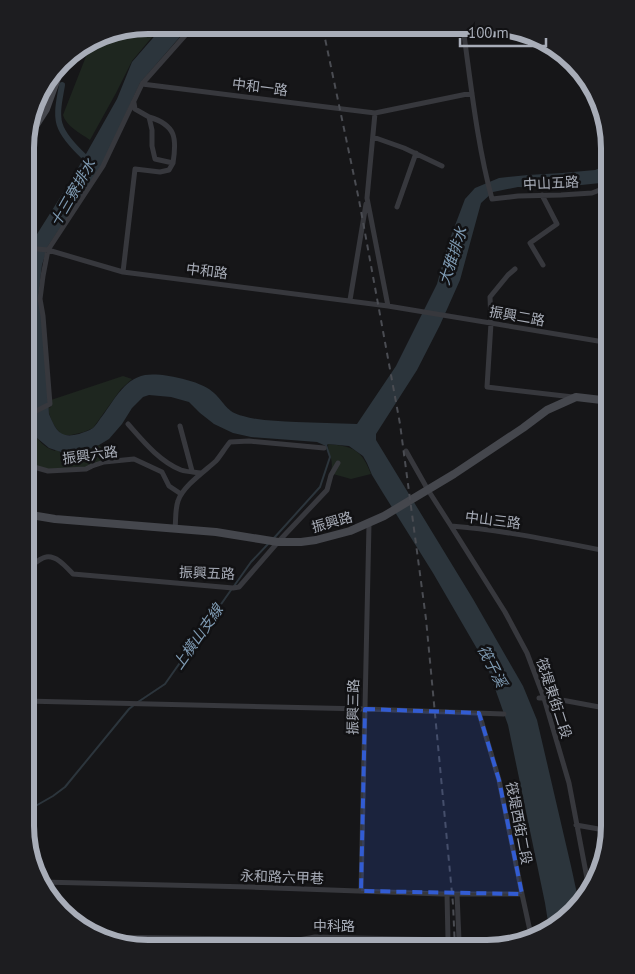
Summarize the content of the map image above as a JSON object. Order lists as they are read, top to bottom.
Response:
{
  "streets": {
    "street": [
      "中和一路",
      "中山五路",
      "中和路",
      "振興二路",
      "振興六路",
      "中山三路",
      "振興路",
      "振興五路",
      "筏堤東街二段",
      "振興三路",
      "筏堤西街二段",
      "永和路六甲巷",
      "中科路"
    ]
  },
  "crossings": [
    ["中和路", "振興二路"],
    ["中山三路", "振興路"],
    ["中山三路", "筏堤東街二段"],
    ["振興路", "振興五路"],
    ["振興路", "振興三路"],
    ["振興三路", "永和路六甲巷"],
    ["筏堤西街二段", "永和路六甲巷"]
  ],
  "water": [
    "十三寮排水",
    "大雅排水",
    "上橫山支線",
    "筏子溪"
  ],
  "scale_bar": "100 m"
}
